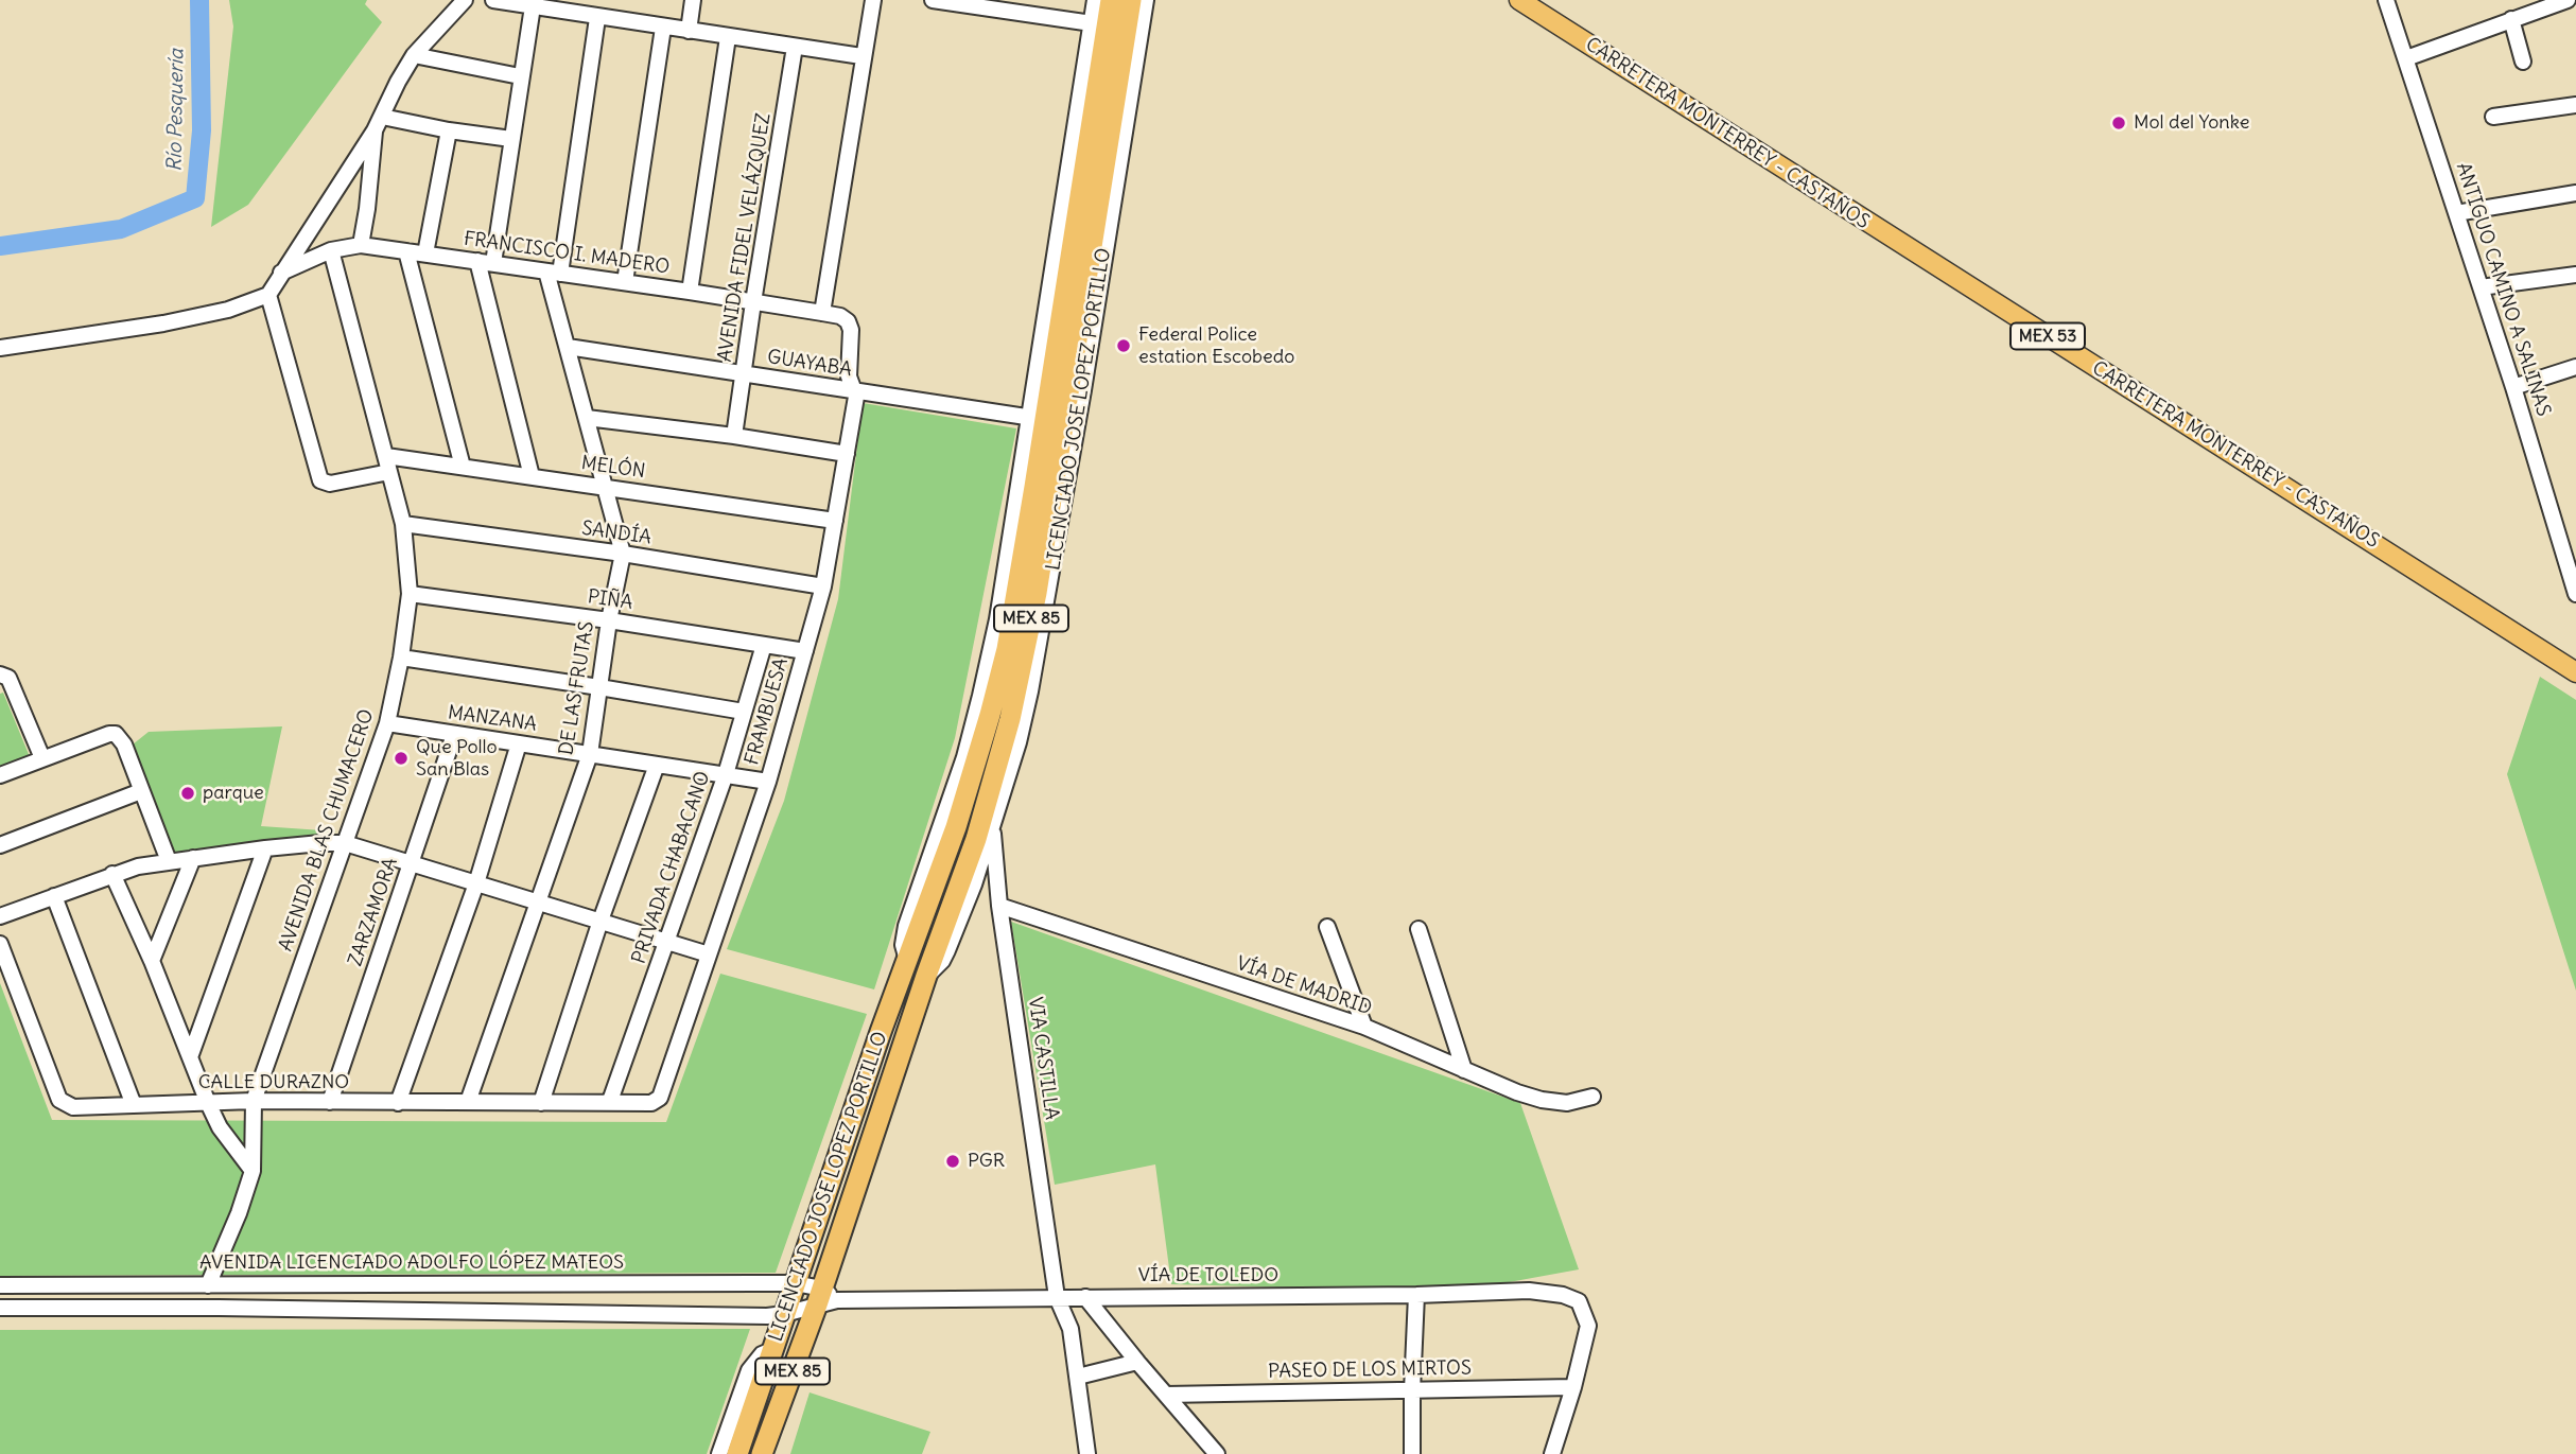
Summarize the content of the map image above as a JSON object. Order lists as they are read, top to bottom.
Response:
{
  "streets": {
    "highway": ["LICENCIADO JOSE LOPEZ PORTILLO", "MEX 85"],
    "main road": ["CARRETERA MONTERREY - CASTAÑOS", "MEX 53"],
    "street": [
      "AVENIDA FIDEL VELÁZQUEZ",
      "FRANCISCO I. MADERO",
      "ANTIGUO CAMINO A SALINAS",
      "GUAYABA",
      "MELÓN",
      "SANDÍA",
      "PIÑA",
      "DE LAS FRUTAS",
      "FRAMBUESA",
      "MANZANA",
      "AVENIDA BLAS CHUMACERO",
      "PRIVADA CHABACANO",
      "ZARZAMORA",
      "VÍA DE MADRID",
      "VIA CASTILLA",
      "CALLE DURAZNO",
      "AVENIDA LICENCIADO ADOLFO LÓPEZ MATEOS",
      "VÍA DE TOLEDO",
      "PASEO DE LOS MIRTOS"
    ]
  },
  "crossings": [
    ["AVENIDA FIDEL VELÁZQUEZ", "FRANCISCO I. MADERO"],
    ["AVENIDA FIDEL VELÁZQUEZ", "GUAYABA"],
    ["FRANCISCO I. MADERO", "DE LAS FRUTAS"],
    ["FRANCISCO I. MADERO", "FRAMBUESA"],
    ["FRANCISCO I. MADERO", "AVENIDA BLAS CHUMACERO"],
    ["GUAYABA", "LICENCIADO JOSE LOPEZ PORTILLO"],
    ["GUAYABA", "DE LAS FRUTAS"],
    ["GUAYABA", "FRAMBUESA"],
    ["LICENCIADO JOSE LOPEZ PORTILLO", "VIA CASTILLA"],
    ["LICENCIADO JOSE LOPEZ PORTILLO", "AVENIDA LICENCIADO ADOLFO LÓPEZ MATEOS"],
    ["LICENCIADO JOSE LOPEZ PORTILLO", "VÍA DE TOLEDO"],
    ["MELÓN", "DE LAS FRUTAS"],
    ["MELÓN", "FRAMBUESA"],
    ["MELÓN", "AVENIDA BLAS CHUMACERO"],
    ["SANDÍA", "DE LAS FRUTAS"],
    ["SANDÍA", "FRAMBUESA"],
    ["SANDÍA", "AVENIDA BLAS CHUMACERO"],
    ["PIÑA", "DE LAS FRUTAS"],
    ["PIÑA", "FRAMBUESA"],
    ["PIÑA", "AVENIDA BLAS CHUMACERO"],
    ["PIÑA", "PRIVADA CHABACANO"],
    ["DE LAS FRUTAS", "MANZANA"],
    ["DE LAS FRUTAS", "CALLE DURAZNO"],
    ["FRAMBUESA", "MANZANA"],
    ["FRAMBUESA", "CALLE DURAZNO"],
    ["MANZANA", "AVENIDA BLAS CHUMACERO"],
    ["MANZANA", "PRIVADA CHABACANO"],
    ["MANZANA", "ZARZAMORA"],
    ["AVENIDA BLAS CHUMACERO", "CALLE DURAZNO"],
    ["AVENIDA BLAS CHUMACERO", "AVENIDA LICENCIADO ADOLFO LÓPEZ MATEOS"],
    ["PRIVADA CHABACANO", "CALLE DURAZNO"],
    ["ZARZAMORA", "CALLE DURAZNO"],
    ["VÍA DE MADRID", "VIA CASTILLA"],
    ["VIA CASTILLA", "VÍA DE TOLEDO"],
    ["AVENIDA LICENCIADO ADOLFO LÓPEZ MATEOS", "VÍA DE TOLEDO"],
    ["VÍA DE TOLEDO", "PASEO DE LOS MIRTOS"]
  ],
  "water": ["Río Pesquería"],
  "places": [
    "Mol del Yonke",
    "Federal Police estation Escobedo",
    "Que Pollo San Blas",
    "parque",
    "PGR"
  ]
}
